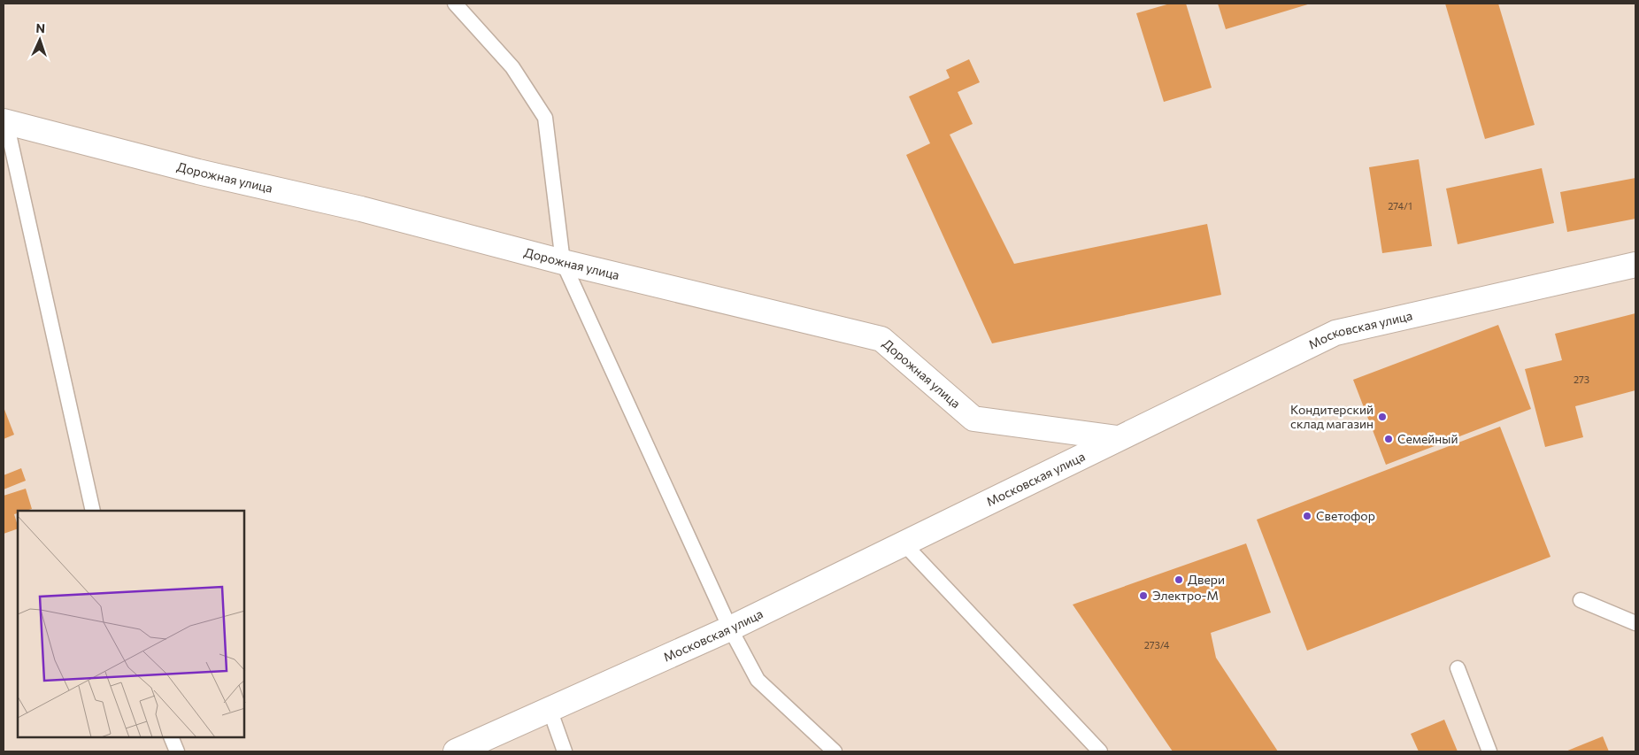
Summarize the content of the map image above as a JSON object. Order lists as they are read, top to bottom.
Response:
{
  "streets": {
    "street": ["Дорожная улица", "Московская улица"]
  },
  "crossings": [
    ["Дорожная улица", "Московская улица"]
  ],
  "places": [
    "Кондитерский склад магазин",
    "Семейный",
    "Светофор",
    "Двери",
    "Электро-М"
  ],
  "house_numbers": ["274/1", "273", "273/4"],
  "north": "top"
}
